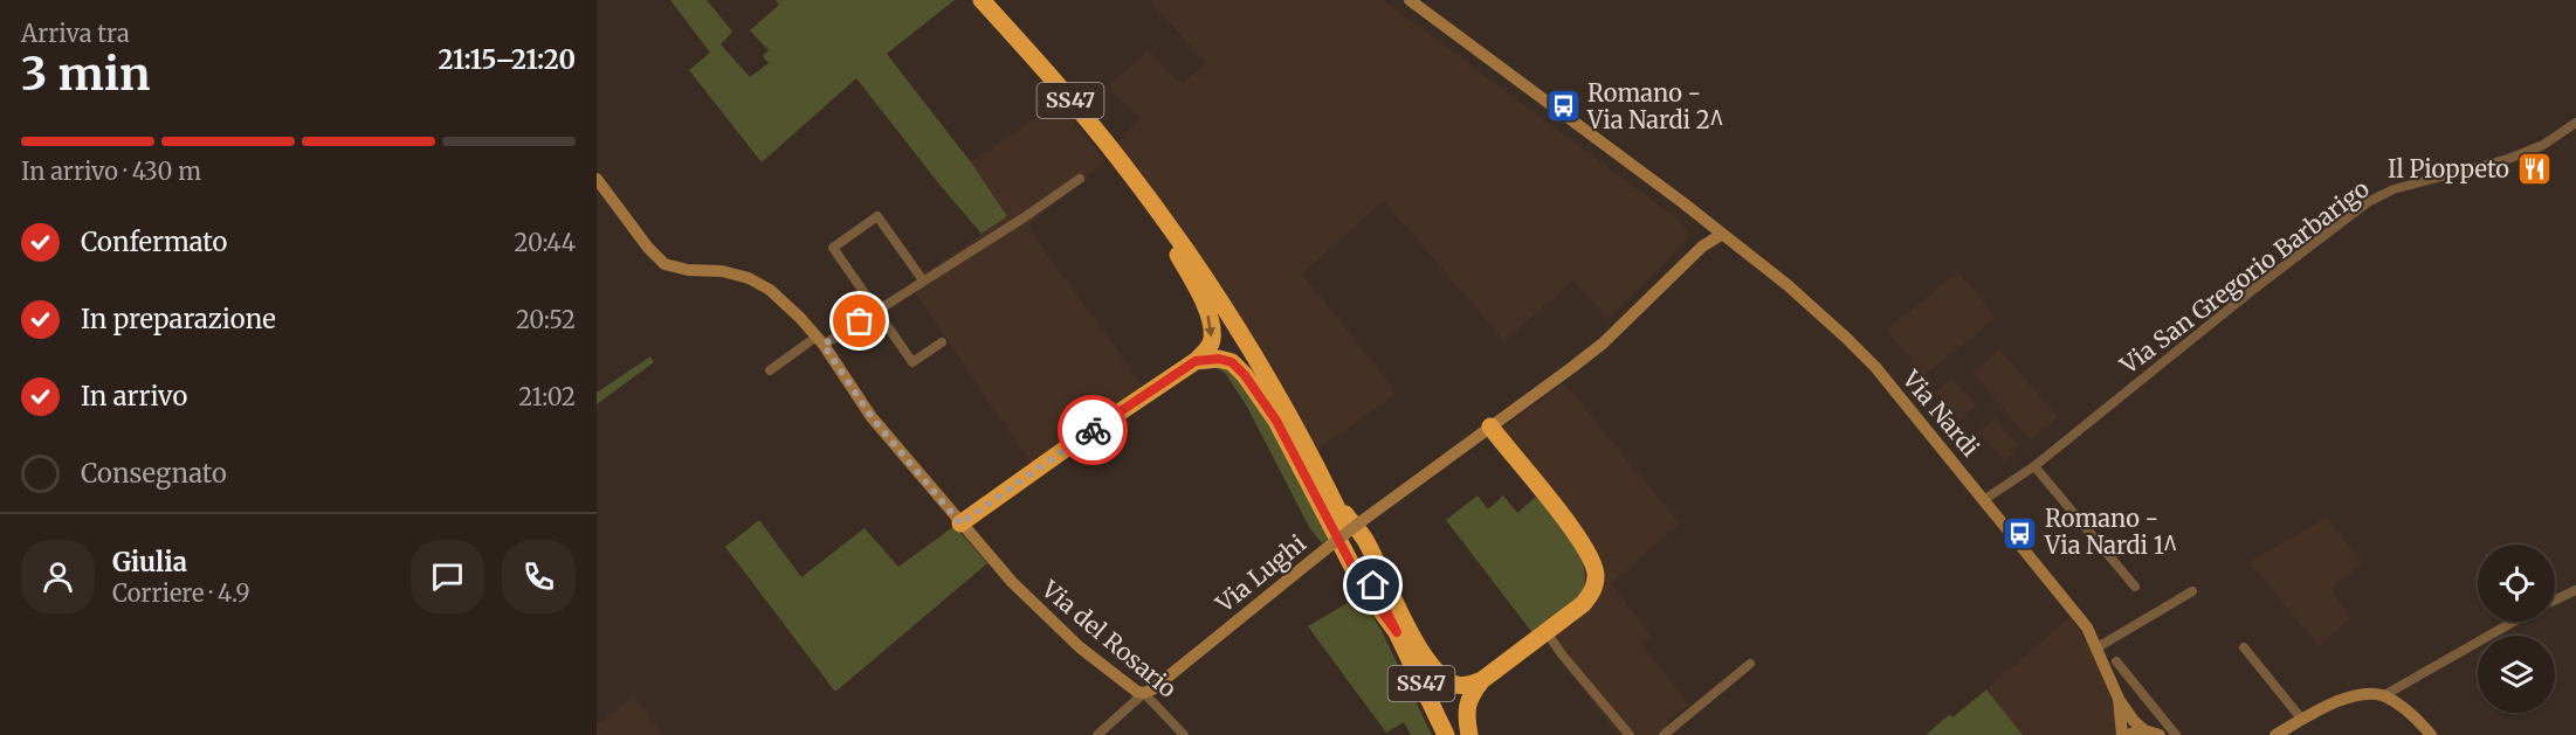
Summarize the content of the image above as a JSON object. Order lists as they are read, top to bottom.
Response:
{
  "streets": {
    "highway": ["SS47"],
    "street": [
      "Via San Gregorio Barbarigo",
      "Via Nardi",
      "Via Lughi",
      "Via del Rosario"
    ]
  },
  "crossings": [
    ["SS47", "Via Lughi"],
    ["Via San Gregorio Barbarigo", "Via Nardi"],
    ["Via Nardi", "Via Lughi"],
    ["Via Lughi", "Via del Rosario"]
  ],
  "places": {
    "bus stop": ["Romano - Via Nardi 2^", "Romano - Via Nardi 1^"],
    "restaurant": ["Il Pioppeto"]
  },
  "page": {
    "heading": ["3 min", "Arriva tra", "21:15–21:20"],
    "panel": ["Giulia", "Corriere · 4.9"],
    "bar": "In arrivo · 430 m",
    "list": [
      ["Confermato", "20:44"],
      ["In preparazione", "20:52"],
      ["In arrivo", "21:02"],
      "Consegnato"
    ]
  }
}
